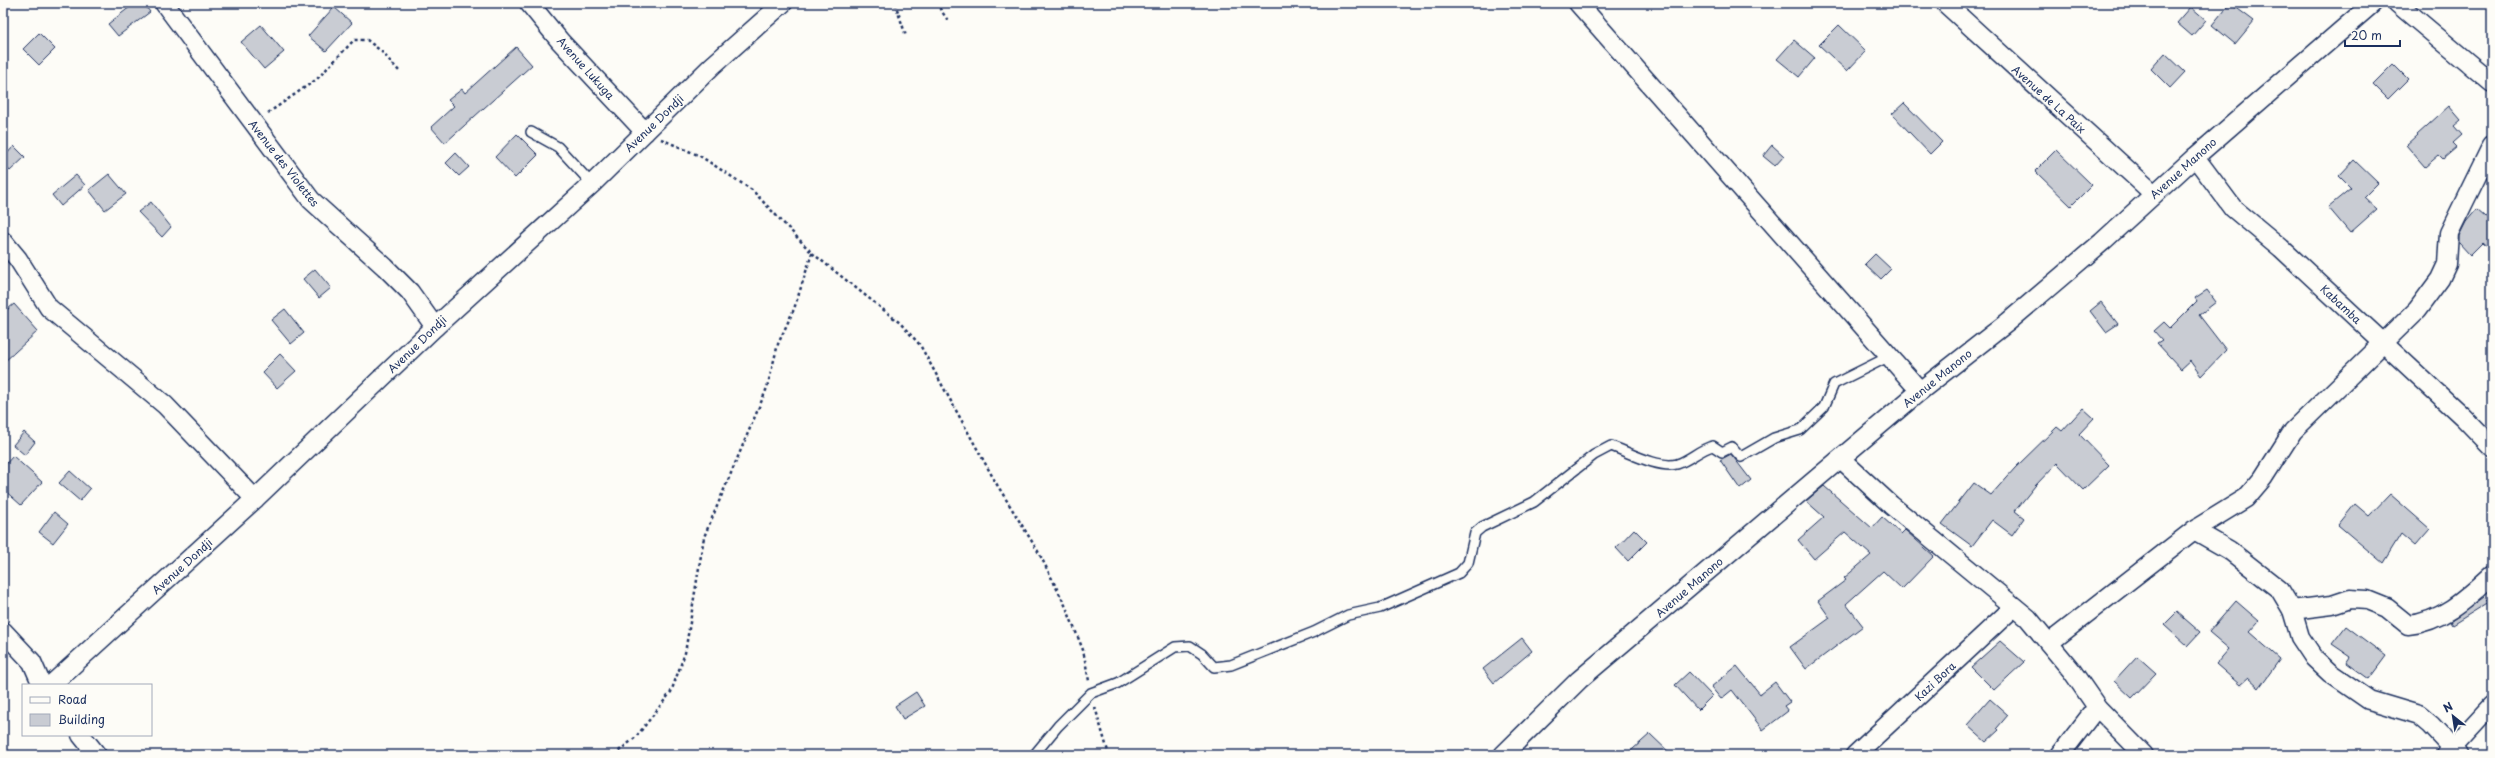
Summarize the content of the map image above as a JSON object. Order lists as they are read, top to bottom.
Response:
{
  "streets": {
    "street": [
      "Avenue Lukuga",
      "Avenue de La Paix",
      "Avenue Dondji",
      "Avenue des Violettes",
      "Avenue Manono",
      "Kabamba",
      "Kazi Bora"
    ]
  },
  "crossings": [
    ["Avenue Lukuga", "Avenue Dondji"],
    ["Avenue de La Paix", "Avenue Manono"],
    ["Avenue Dondji", "Avenue des Violettes"],
    ["Avenue Manono", "Kabamba"]
  ],
  "legend": ["Road", "Building"],
  "scale_bar": "20 m",
  "north": "top left"
}
